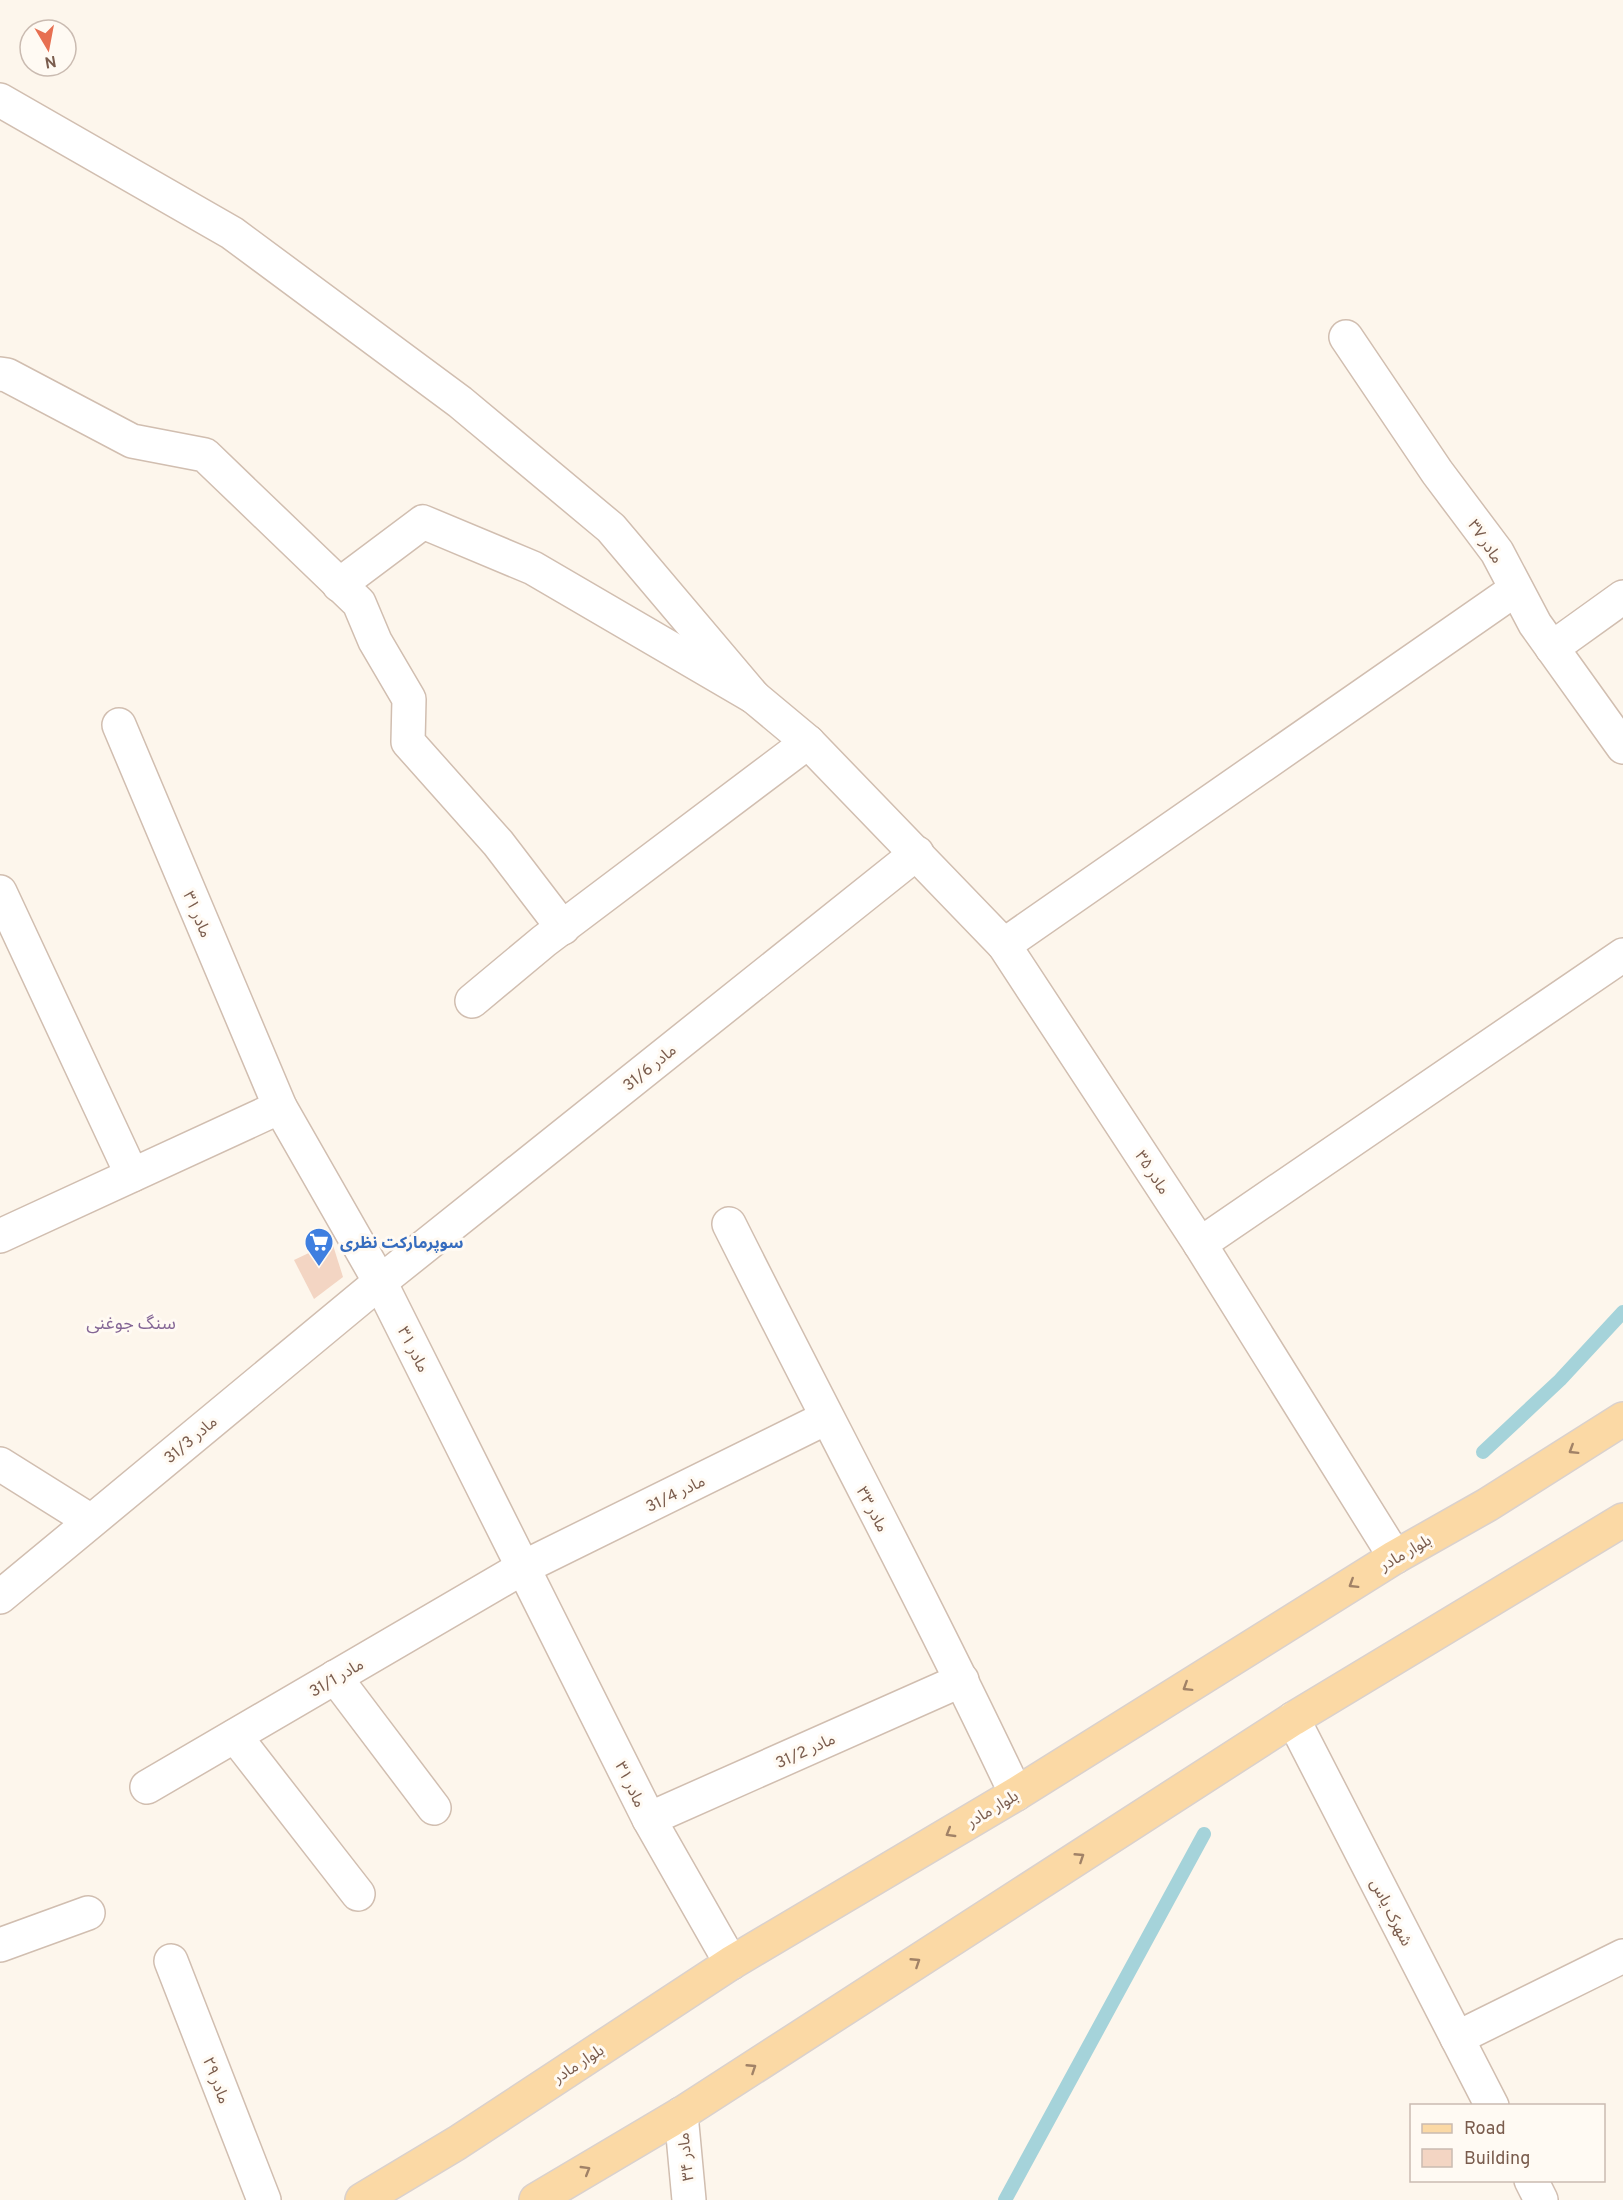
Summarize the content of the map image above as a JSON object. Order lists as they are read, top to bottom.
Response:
{
  "streets": {
    "main road": ["بلوار مادر"],
    "street": [
      "مادر ۳۷",
      "مادر ۳۱",
      "مادر 31/6",
      "مادر ۳۵",
      "مادر 31/3",
      "مادر 31/4",
      "مادر ۳۳",
      "مادر 31/1",
      "مادر 31/2",
      "شهرک یاس",
      "مادر ۲۹",
      "مادر ۳۴"
    ]
  },
  "crossings": [
    ["مادر ۳۱", "مادر 31/6"],
    ["مادر ۳۱", "مادر 31/3"],
    ["مادر ۳۱", "مادر 31/4"],
    ["مادر ۳۱", "بلوار مادر"],
    ["مادر ۳۱", "مادر 31/1"],
    ["مادر ۳۱", "مادر 31/2"],
    ["مادر 31/6", "مادر ۳۵"],
    ["مادر 31/6", "مادر 31/3"],
    ["مادر ۳۵", "بلوار مادر"],
    ["مادر 31/4", "مادر ۳۳"],
    ["مادر 31/4", "مادر 31/1"],
    ["مادر ۳۳", "بلوار مادر"],
    ["مادر ۳۳", "مادر 31/2"]
  ],
  "districts": ["سنگ جوغنی"],
  "places": {
    "supermarket": ["سوپرمارکت نظری"]
  },
  "legend": ["Road", "Building"],
  "north": "bottom"
}
